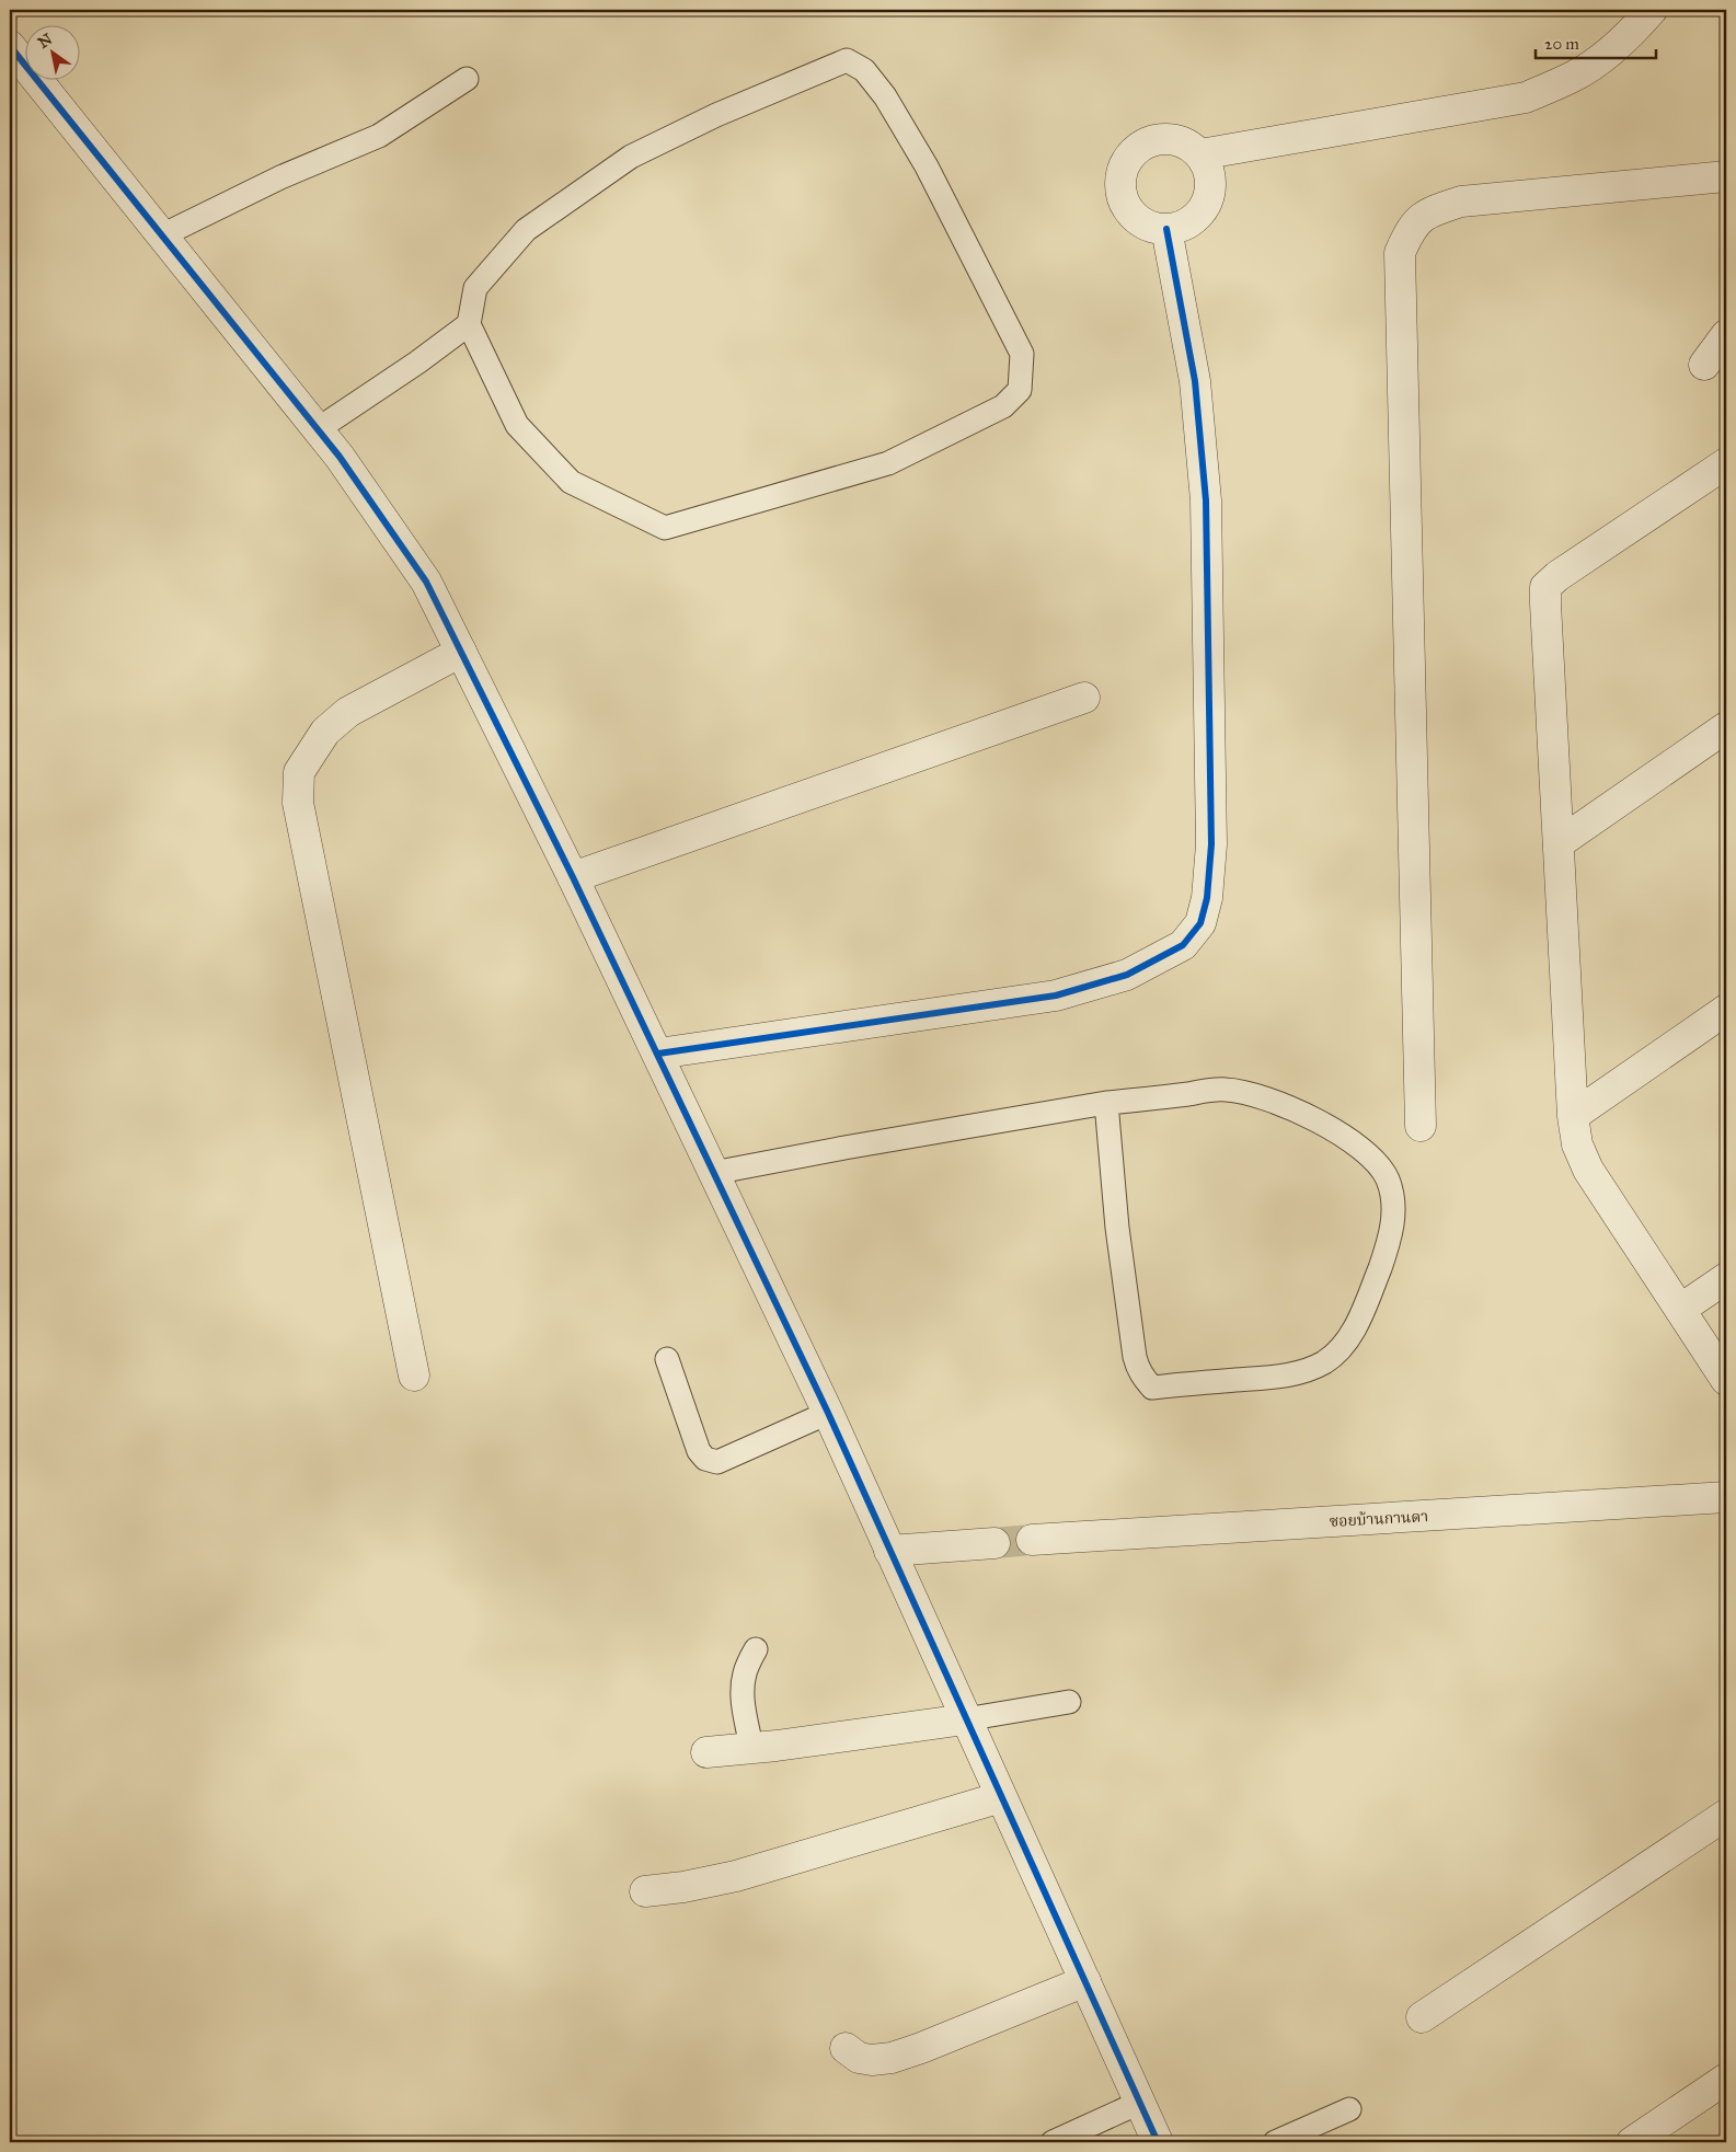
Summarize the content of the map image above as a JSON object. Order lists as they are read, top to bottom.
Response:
{
  "streets": {
    "street": ["ซอยบ้านกานดา"]
  },
  "scale_bar": "20 m",
  "north": "top left"
}
